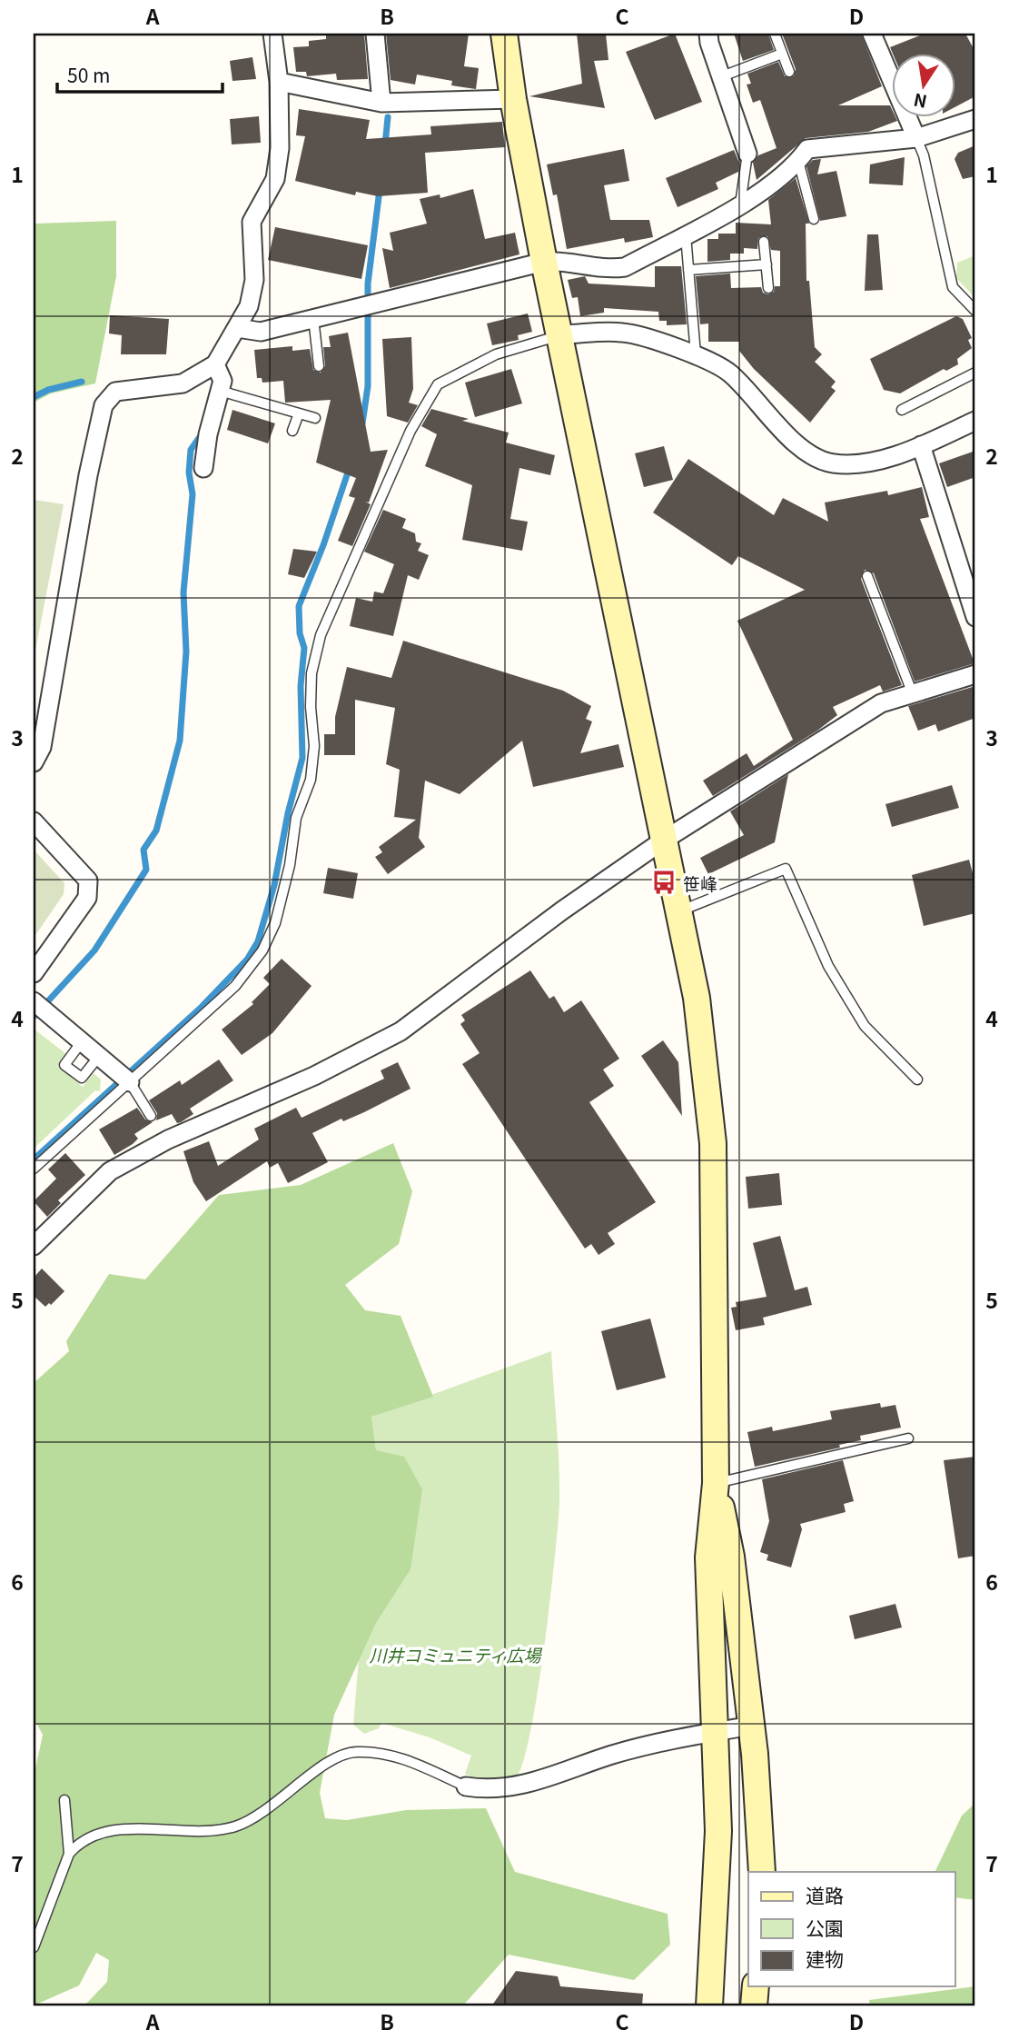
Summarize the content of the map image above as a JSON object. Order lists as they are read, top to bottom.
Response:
{
  "parks": ["川井コミュニティ広場"],
  "places": {
    "bus stop": ["笹峰"]
  },
  "legend": ["道路", "公園", "建物"],
  "scale_bar": "50 m",
  "north": "bottom",
  "grid": {
    "columns": [
      "A",
      "B",
      "C",
      "D"
    ],
    "rows": [
      "1",
      "2",
      "3",
      "4",
      "5",
      "6",
      "7"
    ]
  }
}
